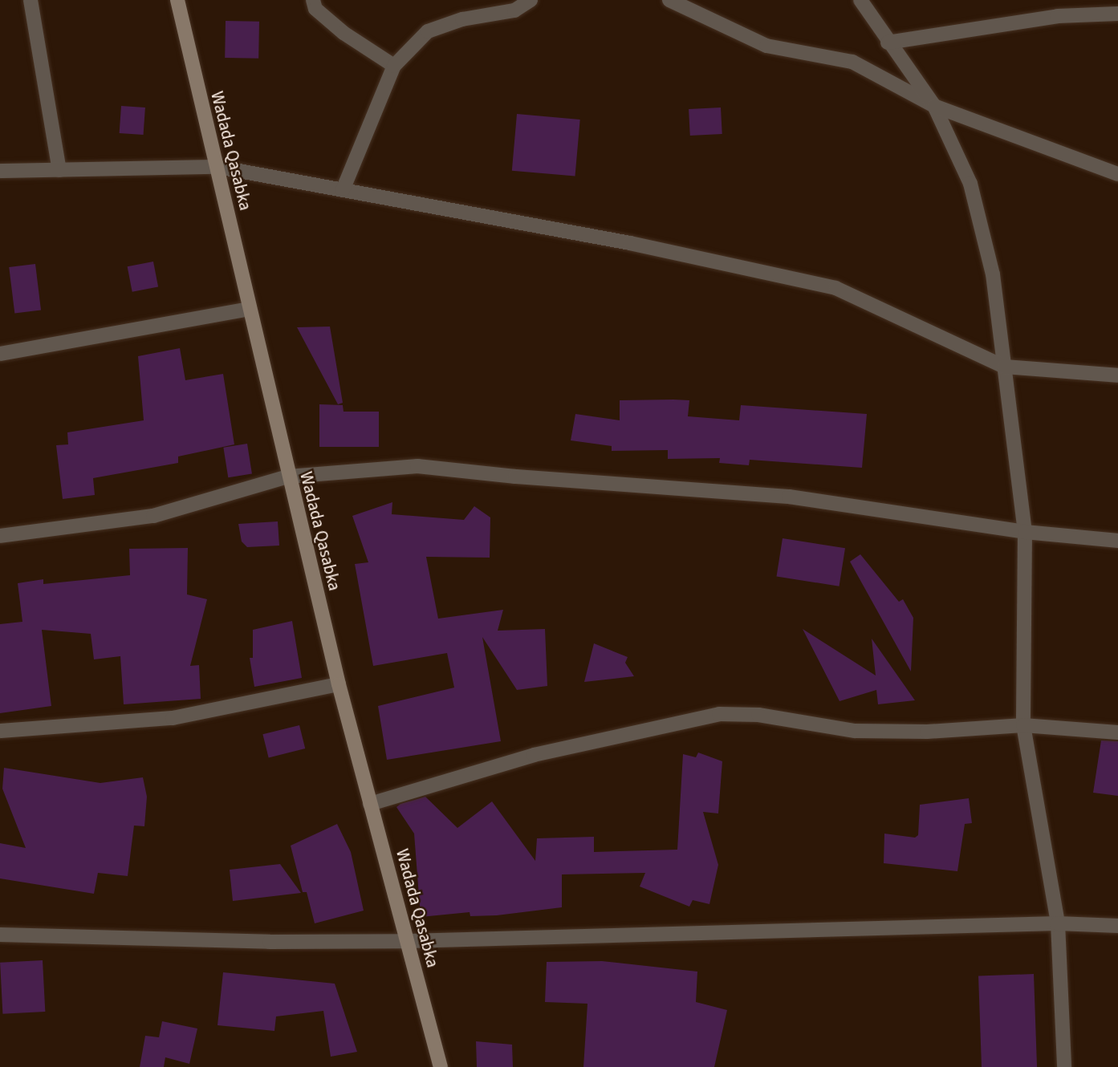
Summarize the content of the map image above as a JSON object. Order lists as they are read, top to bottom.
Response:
{
  "streets": {
    "street": ["Wadada Qasabka"]
  }
}
